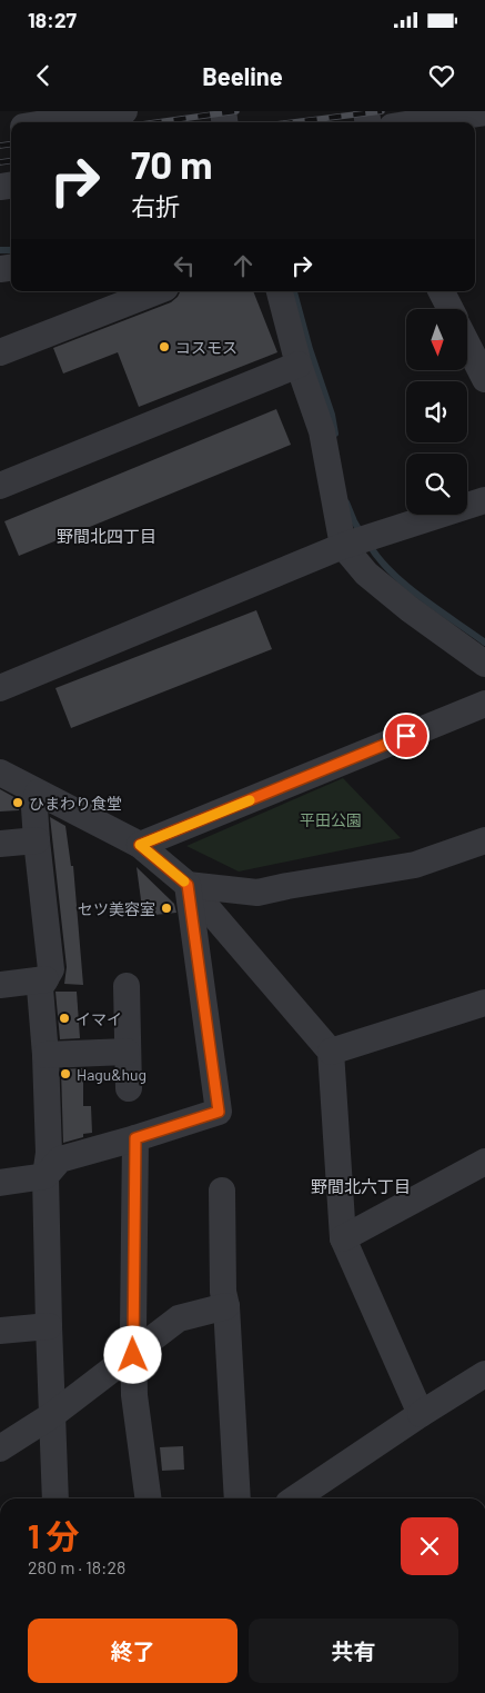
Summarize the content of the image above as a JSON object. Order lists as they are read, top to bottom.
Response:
{
  "districts": ["野間北四丁目", "野間北六丁目"],
  "parks": ["平田公園"],
  "places": [
    "コスモス",
    "ひまわり食堂",
    "セツ美容室",
    "イマイ",
    "Hagu&hug"
  ],
  "north": "bottom",
  "page": {
    "status": "18:27",
    "header": "Beeline",
    "turn": ["70 m", "右折"],
    "heading": ["1 分", "280 m · 18:28"],
    "buttons": ["終了", "共有"]
  }
}
